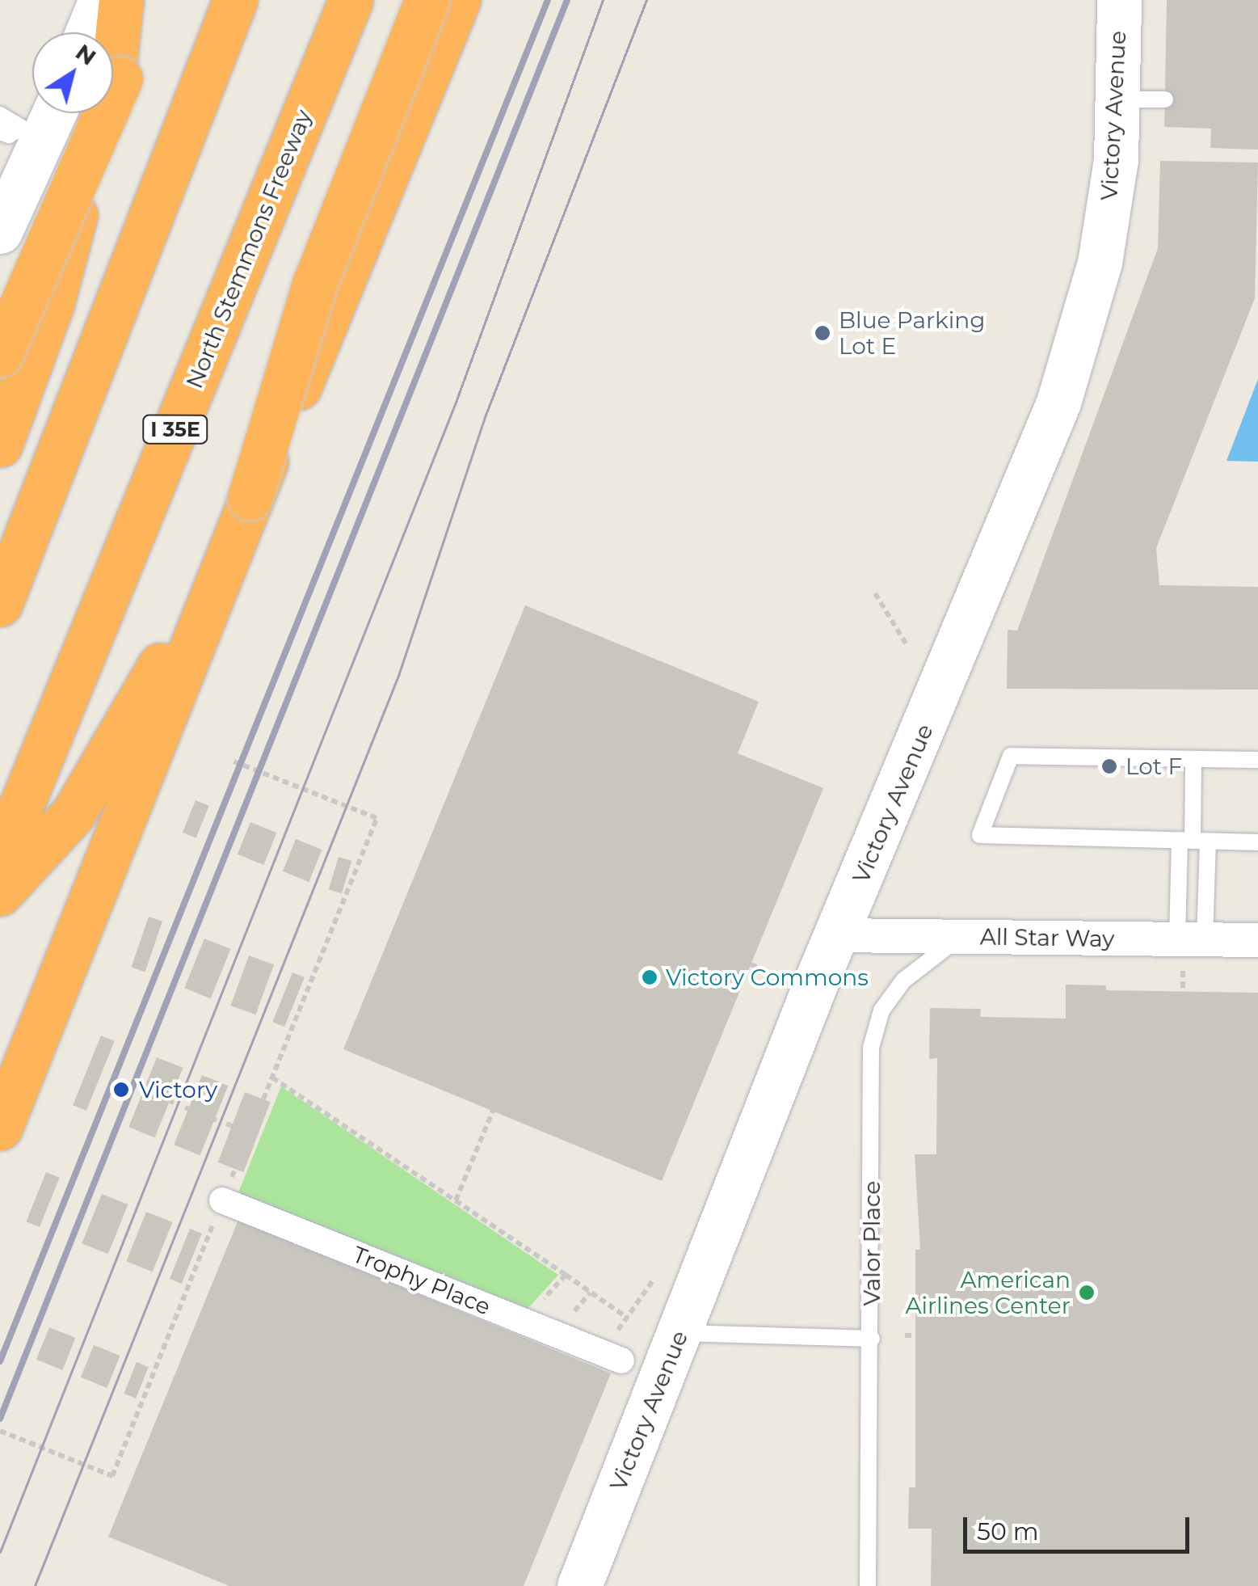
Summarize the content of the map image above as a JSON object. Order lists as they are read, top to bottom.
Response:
{
  "streets": {
    "highway": ["North Stemmons Freeway", "I 35E"],
    "main road": ["Victory Avenue"],
    "street": ["All Star Way", "Trophy Place"],
    "lane": ["Valor Place"]
  },
  "crossings": [
    ["Victory Avenue", "All Star Way"],
    ["All Star Way", "Valor Place"]
  ],
  "places": [
    "Blue Parking Lot E",
    "Lot F",
    "Victory Commons",
    "Victory",
    "American Airlines Center"
  ],
  "scale_bar": "50 m",
  "north": "top right"
}
